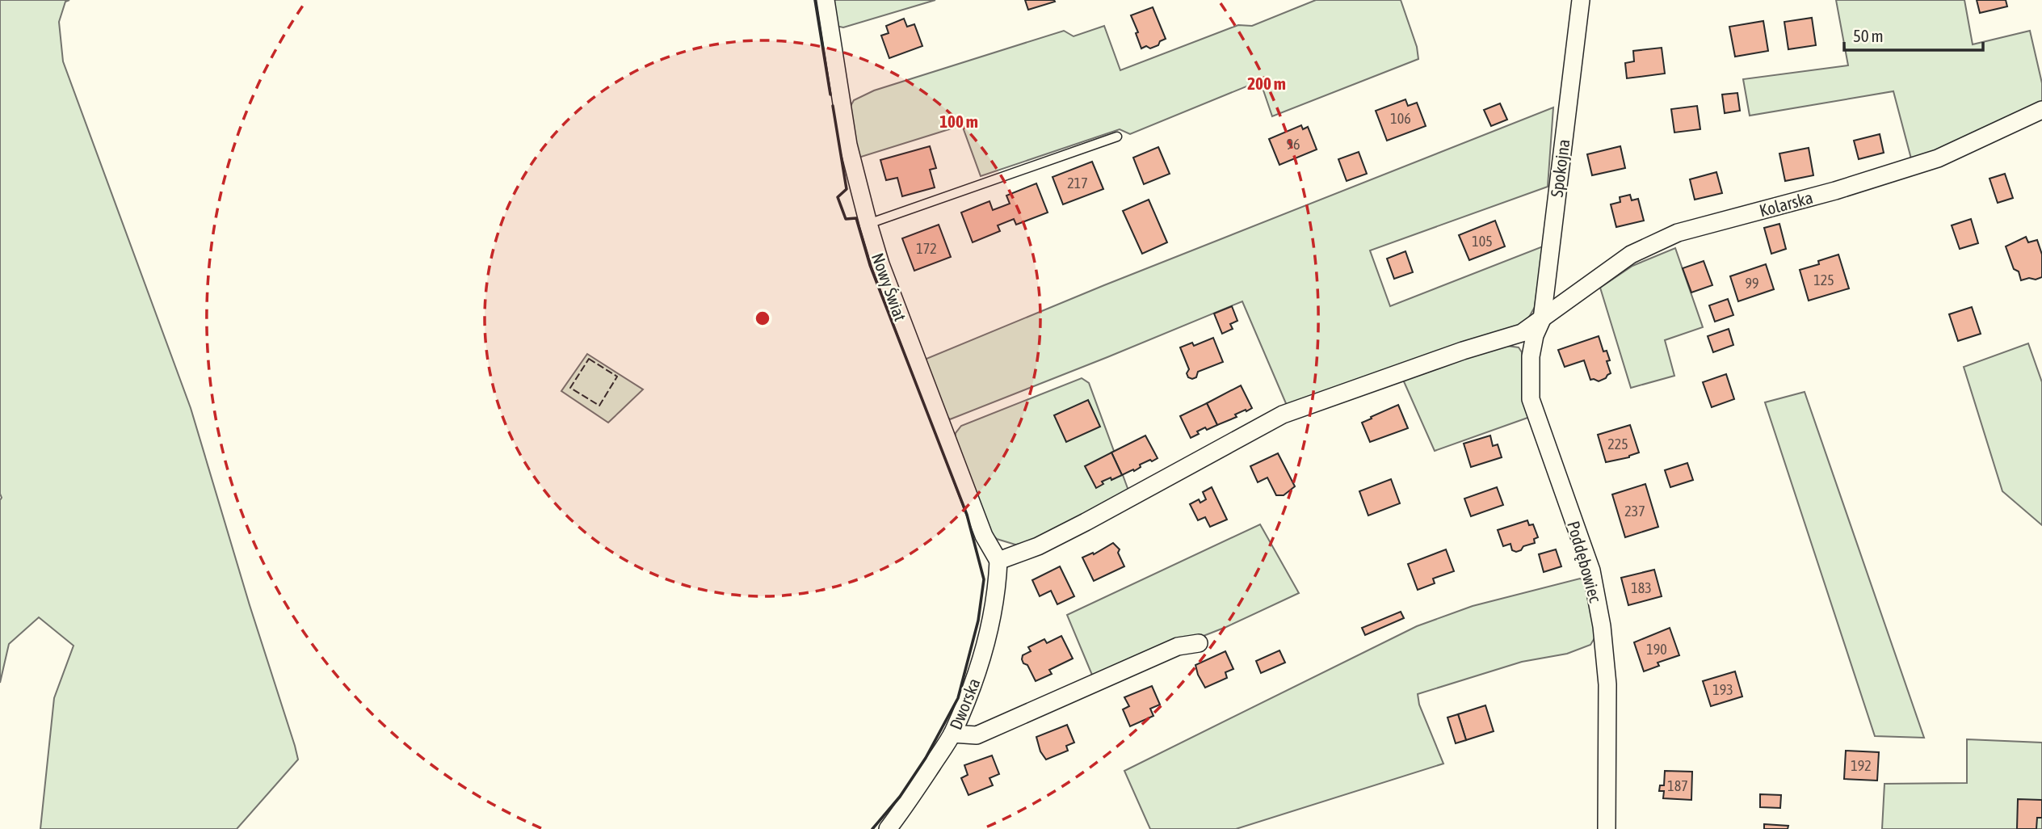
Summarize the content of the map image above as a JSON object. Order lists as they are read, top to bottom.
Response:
{
  "streets": {
    "street": [
      "Spokojna",
      "Kolarska",
      "Nowy Świat",
      "Poddębowiec",
      "Dworska"
    ]
  },
  "crossings": [
    ["Spokojna", "Kolarska"],
    ["Spokojna", "Poddębowiec"],
    ["Kolarska", "Nowy Świat"],
    ["Kolarska", "Dworska"],
    ["Nowy Świat", "Dworska"]
  ],
  "house_numbers": [
    "106",
    "96",
    "217",
    "105",
    "172",
    "125",
    "99",
    "225",
    "237",
    "183",
    "190",
    "193",
    "192",
    "187"
  ],
  "scale_bar": "50 m",
  "rings": ["200 m", "100 m"]
}
